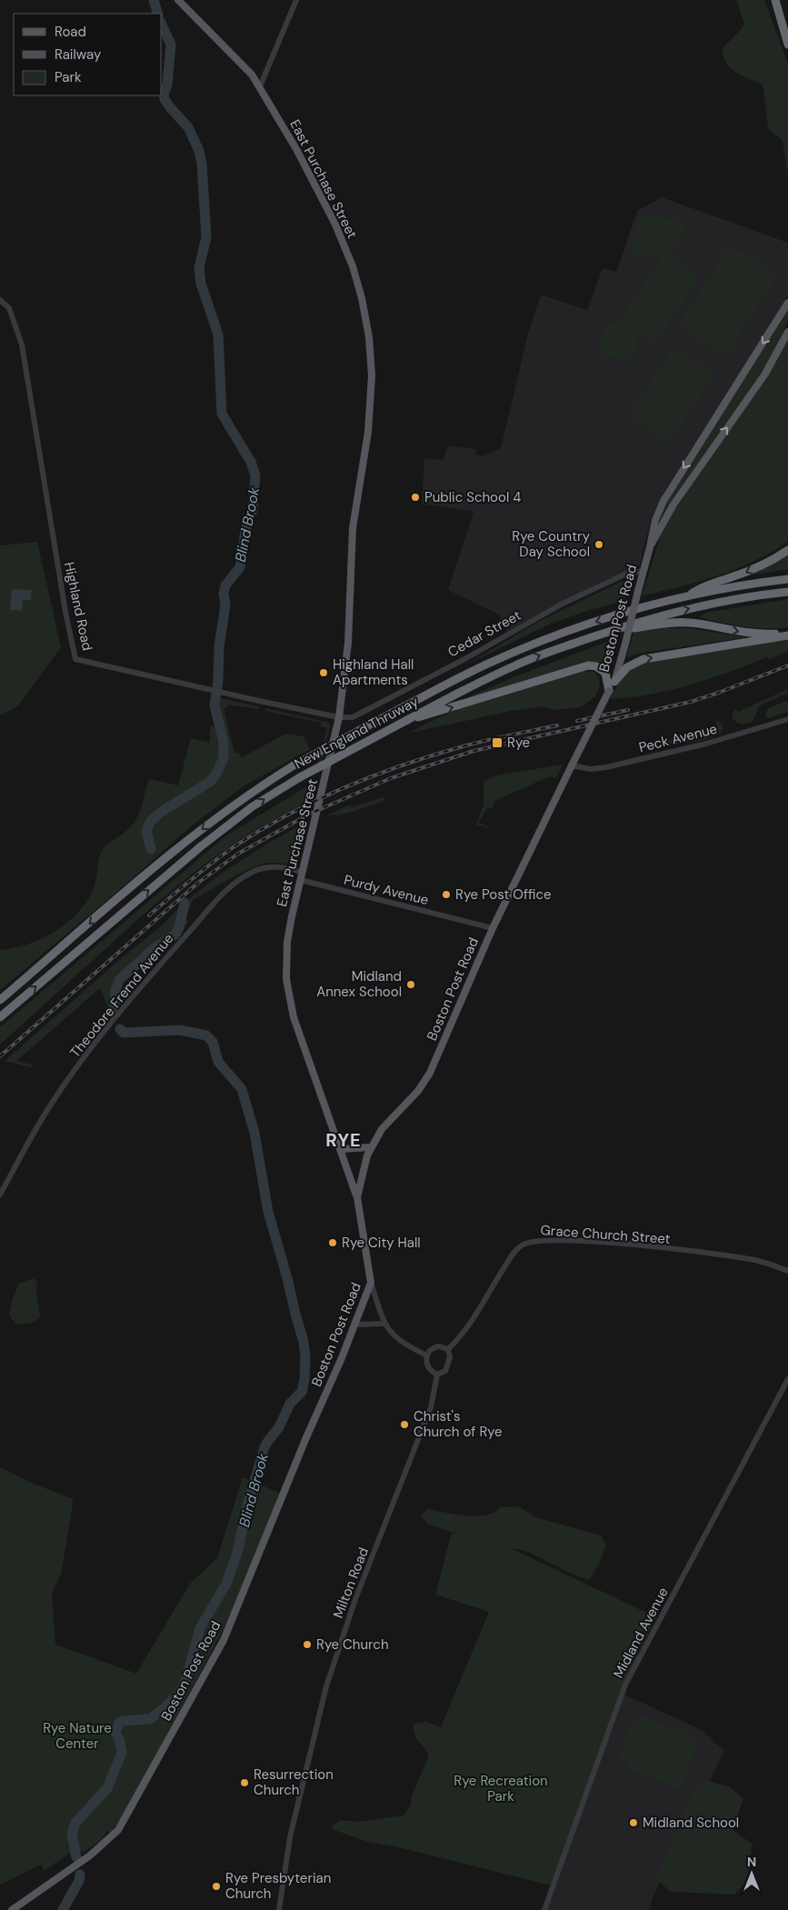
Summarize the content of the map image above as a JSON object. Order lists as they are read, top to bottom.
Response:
{
  "streets": {
    "highway": ["New England Thruway"],
    "main road": ["East Purchase Street", "Boston Post Road"],
    "street": [
      "Highland Road",
      "Cedar Street",
      "Peck Avenue",
      "Purdy Avenue",
      "Theodore Fremd Avenue",
      "Grace Church Street",
      "Milton Road",
      "Midland Avenue"
    ]
  },
  "crossings": [
    ["East Purchase Street", "Highland Road"],
    ["East Purchase Street", "Boston Post Road"],
    ["East Purchase Street", "Cedar Street"],
    ["East Purchase Street", "Purdy Avenue"],
    ["East Purchase Street", "Theodore Fremd Avenue"],
    ["Highland Road", "Cedar Street"],
    ["Boston Post Road", "Cedar Street"],
    ["Boston Post Road", "Peck Avenue"],
    ["Boston Post Road", "Purdy Avenue"],
    ["Purdy Avenue", "Theodore Fremd Avenue"],
    ["Grace Church Street", "Milton Road"]
  ],
  "districts": ["RYE"],
  "water": ["Blind Brook"],
  "parks": ["Rye Nature Center", "Rye Recreation Park"],
  "places": {
    "other": [
      "Public School 4",
      "Rye Country Day School",
      "Highland Hall Apartments",
      "Rye Post Office",
      "Midland Annex School",
      "Rye City Hall",
      "Christ's Church of Rye",
      "Rye Church",
      "Resurrection Church",
      "Midland School",
      "Rye Presbyterian Church"
    ],
    "transit": ["Rye"]
  },
  "legend": ["Road", "Railway", "Park"],
  "north": "top"
}
